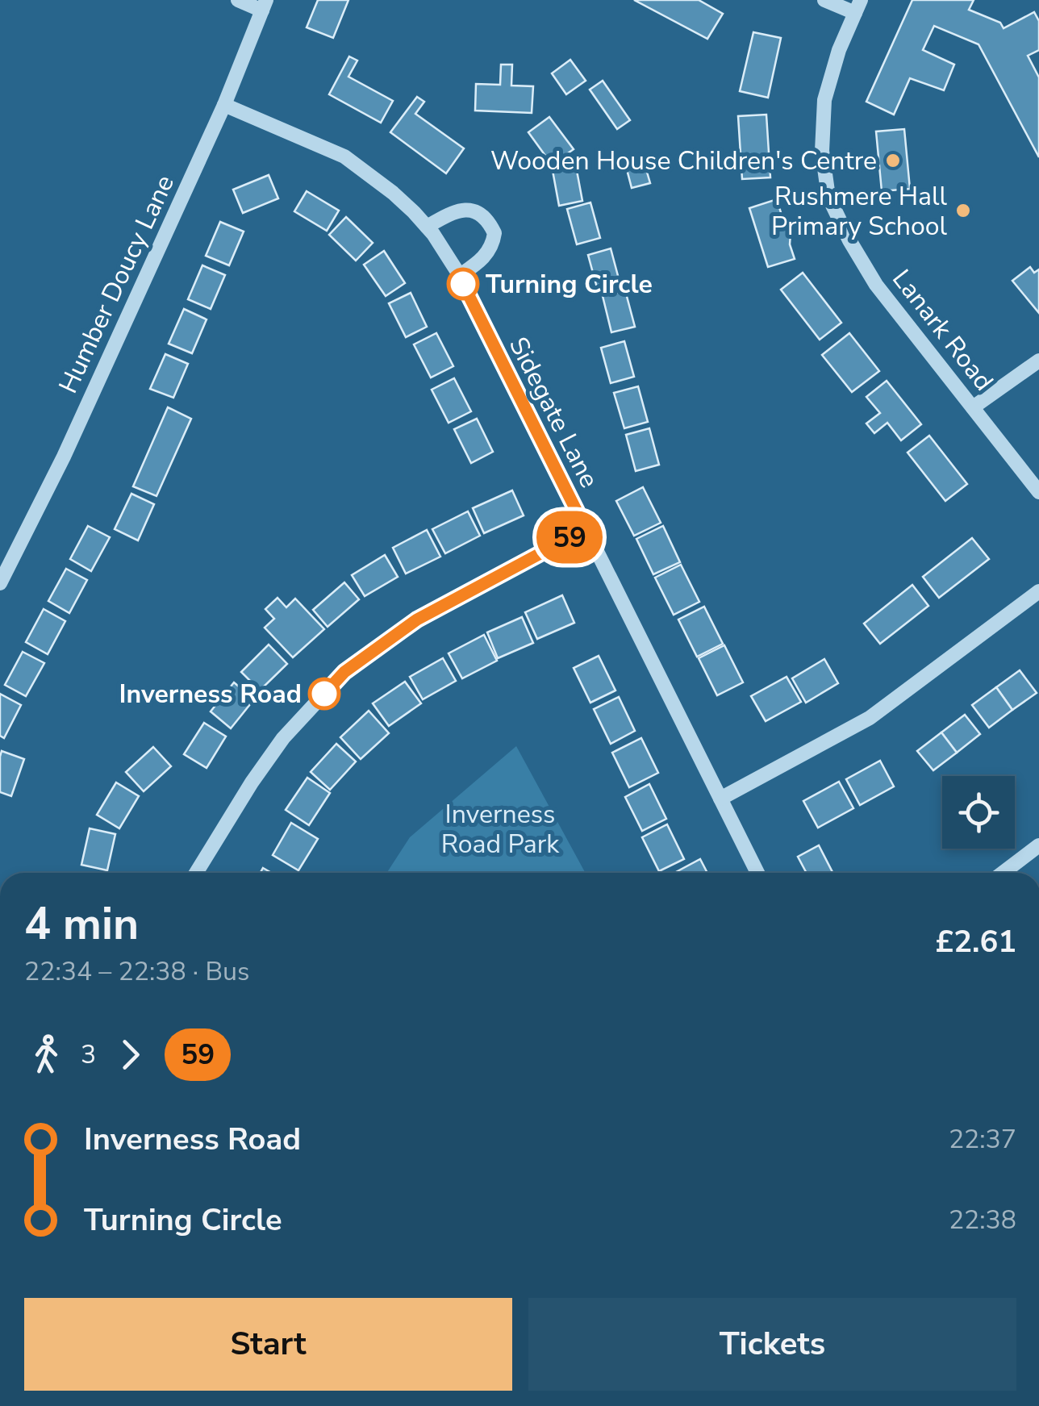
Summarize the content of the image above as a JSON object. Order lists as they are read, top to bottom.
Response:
{
  "streets": {
    "street": ["Humber Doucy Lane", "Lanark Road", "Sidegate Lane"]
  },
  "crossings": [
    ["Humber Doucy Lane", "Sidegate Lane"]
  ],
  "parks": ["Inverness Road Park"],
  "places": [
    "Wooden House Children's Centre",
    "Rushmere Hall Primary School",
    "Turning Circle",
    "Inverness Road"
  ],
  "lines": ["bus line 59"],
  "page": {
    "on_map": "59",
    "heading": ["4 min", "22:34 – 22:38 · Bus", "£2.61"],
    "legs": ["3", "59"],
    "list": [
      {
        "name": "Inverness Road",
        "value": "22:37"
      },
      {
        "name": "Turning Circle",
        "value": "22:38"
      }
    ],
    "buttons": ["Start", "Tickets"]
  }
}
